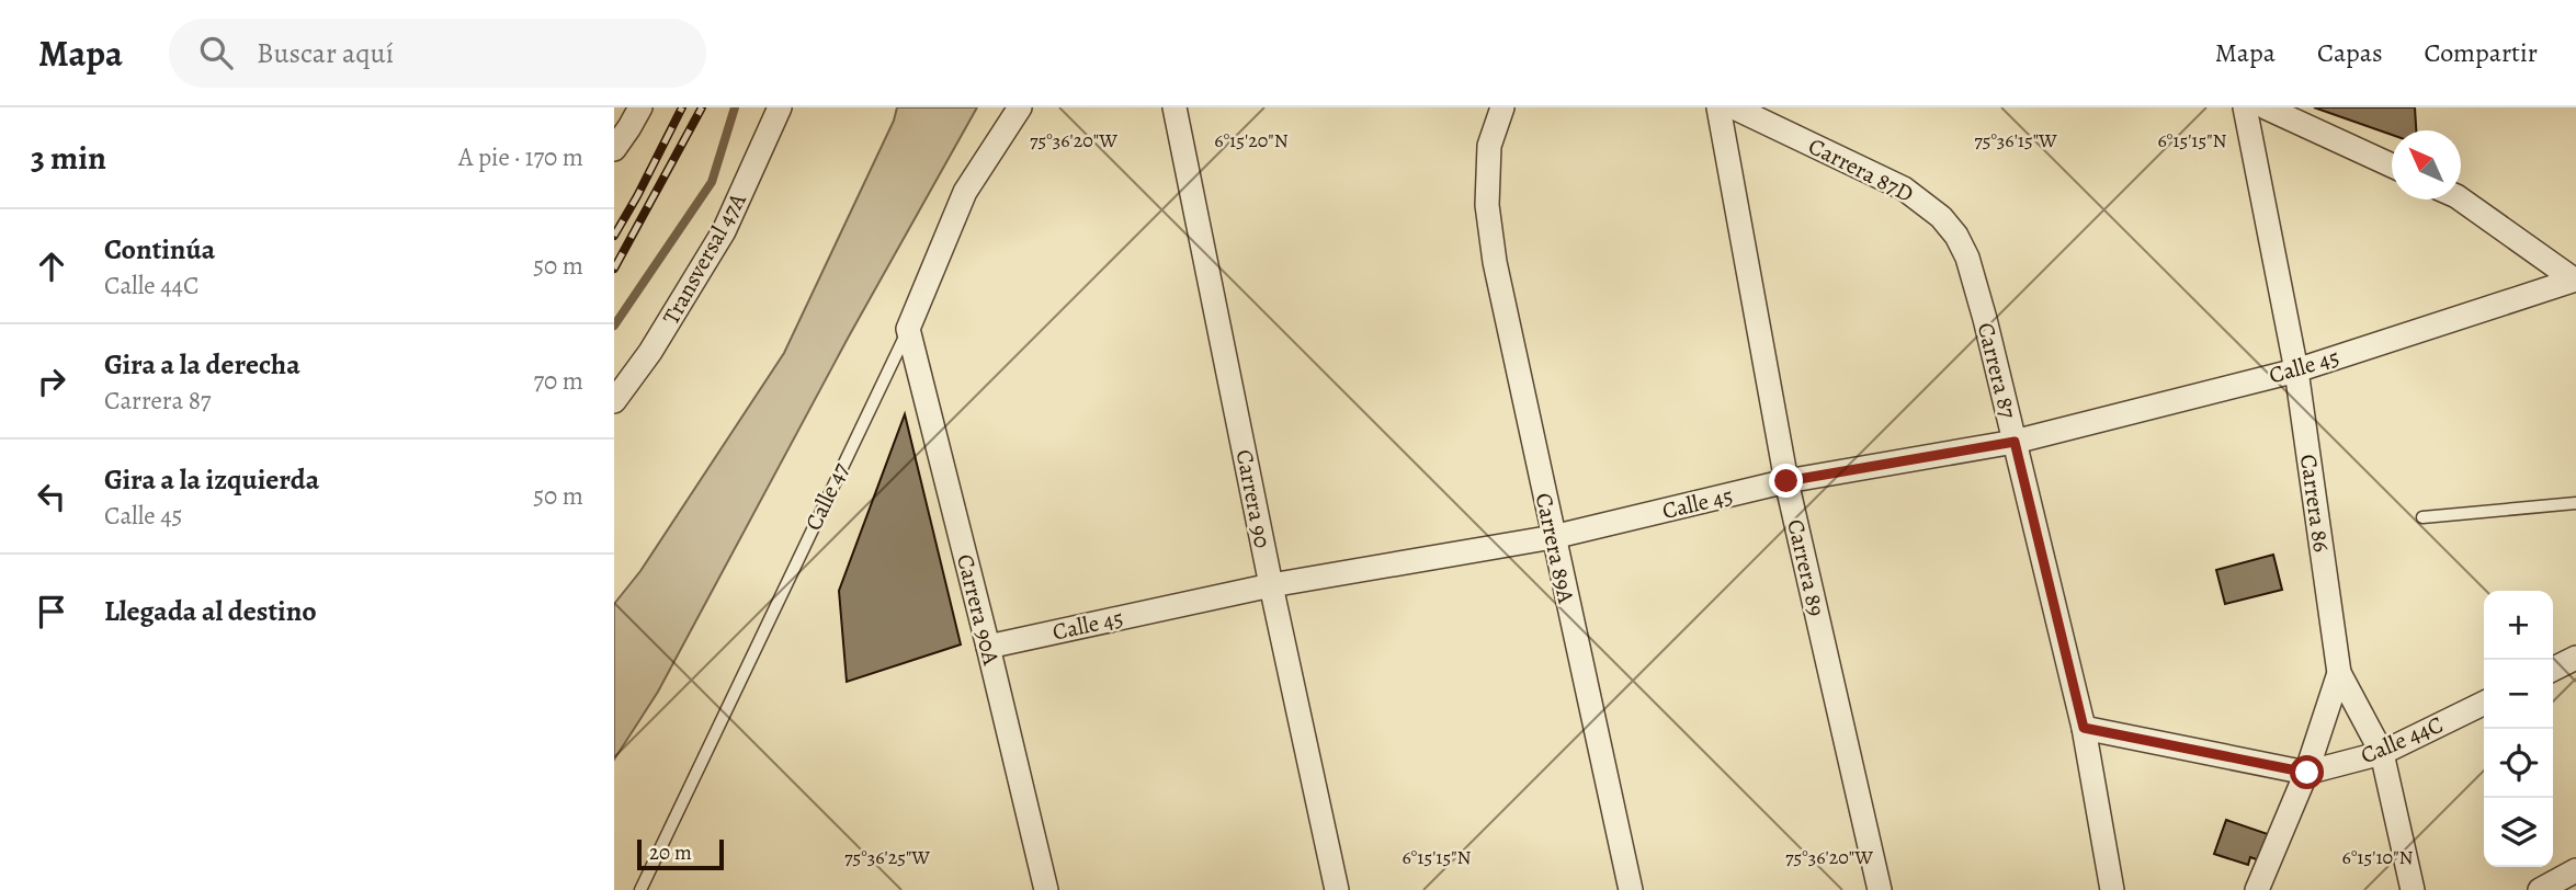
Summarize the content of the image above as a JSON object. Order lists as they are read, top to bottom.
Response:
{
  "streets": {
    "street": [
      "Carrera 87D",
      "Transversal 47A",
      "Calle 45",
      "Carrera 87",
      "Calle 47",
      "Carrera 90",
      "Carrera 86",
      "Carrera 89A",
      "Carrera 89",
      "Carrera 90A",
      "Calle 44C"
    ]
  },
  "crossings": [
    ["Carrera 87D", "Carrera 87"],
    ["Calle 45", "Carrera 87"],
    ["Calle 45", "Carrera 90"],
    ["Calle 45", "Carrera 86"],
    ["Calle 45", "Carrera 89A"],
    ["Calle 45", "Carrera 89"],
    ["Calle 45", "Carrera 90A"],
    ["Carrera 87", "Calle 44C"],
    ["Calle 47", "Carrera 90A"],
    ["Carrera 86", "Calle 44C"]
  ],
  "scale_bar": "20 m",
  "north": "top left",
  "page": {
    "header": "Mapa",
    "search": "Buscar aquí",
    "nav": ["Mapa", "Capas", "Compartir"],
    "heading": ["3 min", "A pie · 170 m"],
    "list": [
      ["Continúa", "Calle 44C", "50 m"],
      ["Gira a la derecha", "Carrera 87", "70 m"],
      ["Gira a la izquierda", "Calle 45", "50 m"],
      "Llegada al destino"
    ],
    "map_buttons": ["+", "−"],
    "scale": "20 m"
  },
  "coordinates": [
    "75°36'20\"W",
    "6°15'20\"N",
    "75°36'15\"W",
    "6°15'15\"N",
    "75°36'25\"W",
    "6°15'10\"N"
  ]
}
